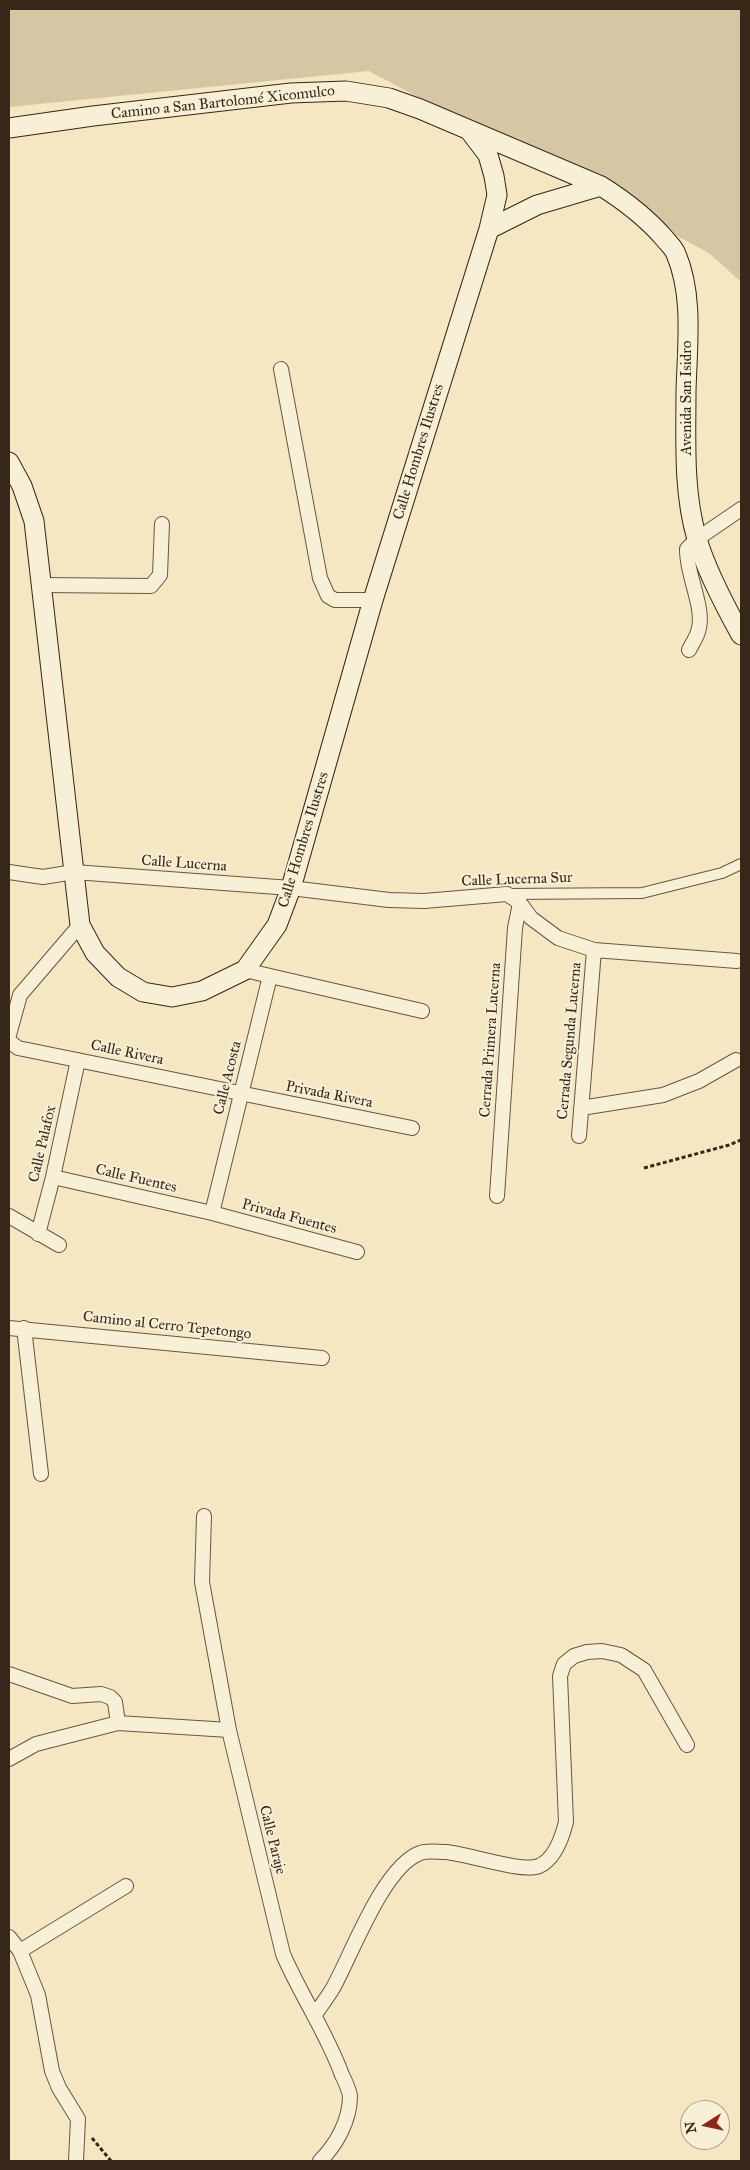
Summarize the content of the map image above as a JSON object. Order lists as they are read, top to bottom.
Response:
{
  "streets": {
    "main road": ["Camino a San Bartolomé Xicomulco", "Avenida San Isidro", "Calle Hombres Ilustres"],
    "street": [
      "Calle Lucerna",
      "Calle Lucerna Sur",
      "Cerrada Primera Lucerna",
      "Cerrada Segunda Lucerna",
      "Calle Rivera",
      "Calle Acosta",
      "Privada Rivera",
      "Calle Palafox",
      "Calle Fuentes",
      "Privada Fuentes",
      "Camino al Cerro Tepetongo",
      "Calle Paraje"
    ]
  },
  "crossings": [
    ["Camino a San Bartolomé Xicomulco", "Avenida San Isidro"],
    ["Camino a San Bartolomé Xicomulco", "Calle Hombres Ilustres"],
    ["Calle Hombres Ilustres", "Calle Lucerna"],
    ["Calle Hombres Ilustres", "Calle Lucerna Sur"],
    ["Calle Lucerna", "Calle Lucerna Sur"],
    ["Calle Rivera", "Calle Acosta"],
    ["Calle Rivera", "Privada Rivera"],
    ["Calle Rivera", "Calle Palafox"],
    ["Calle Acosta", "Privada Rivera"],
    ["Calle Acosta", "Calle Fuentes"],
    ["Calle Acosta", "Privada Fuentes"],
    ["Calle Palafox", "Calle Fuentes"],
    ["Calle Fuentes", "Privada Fuentes"]
  ],
  "north": "left"
}
